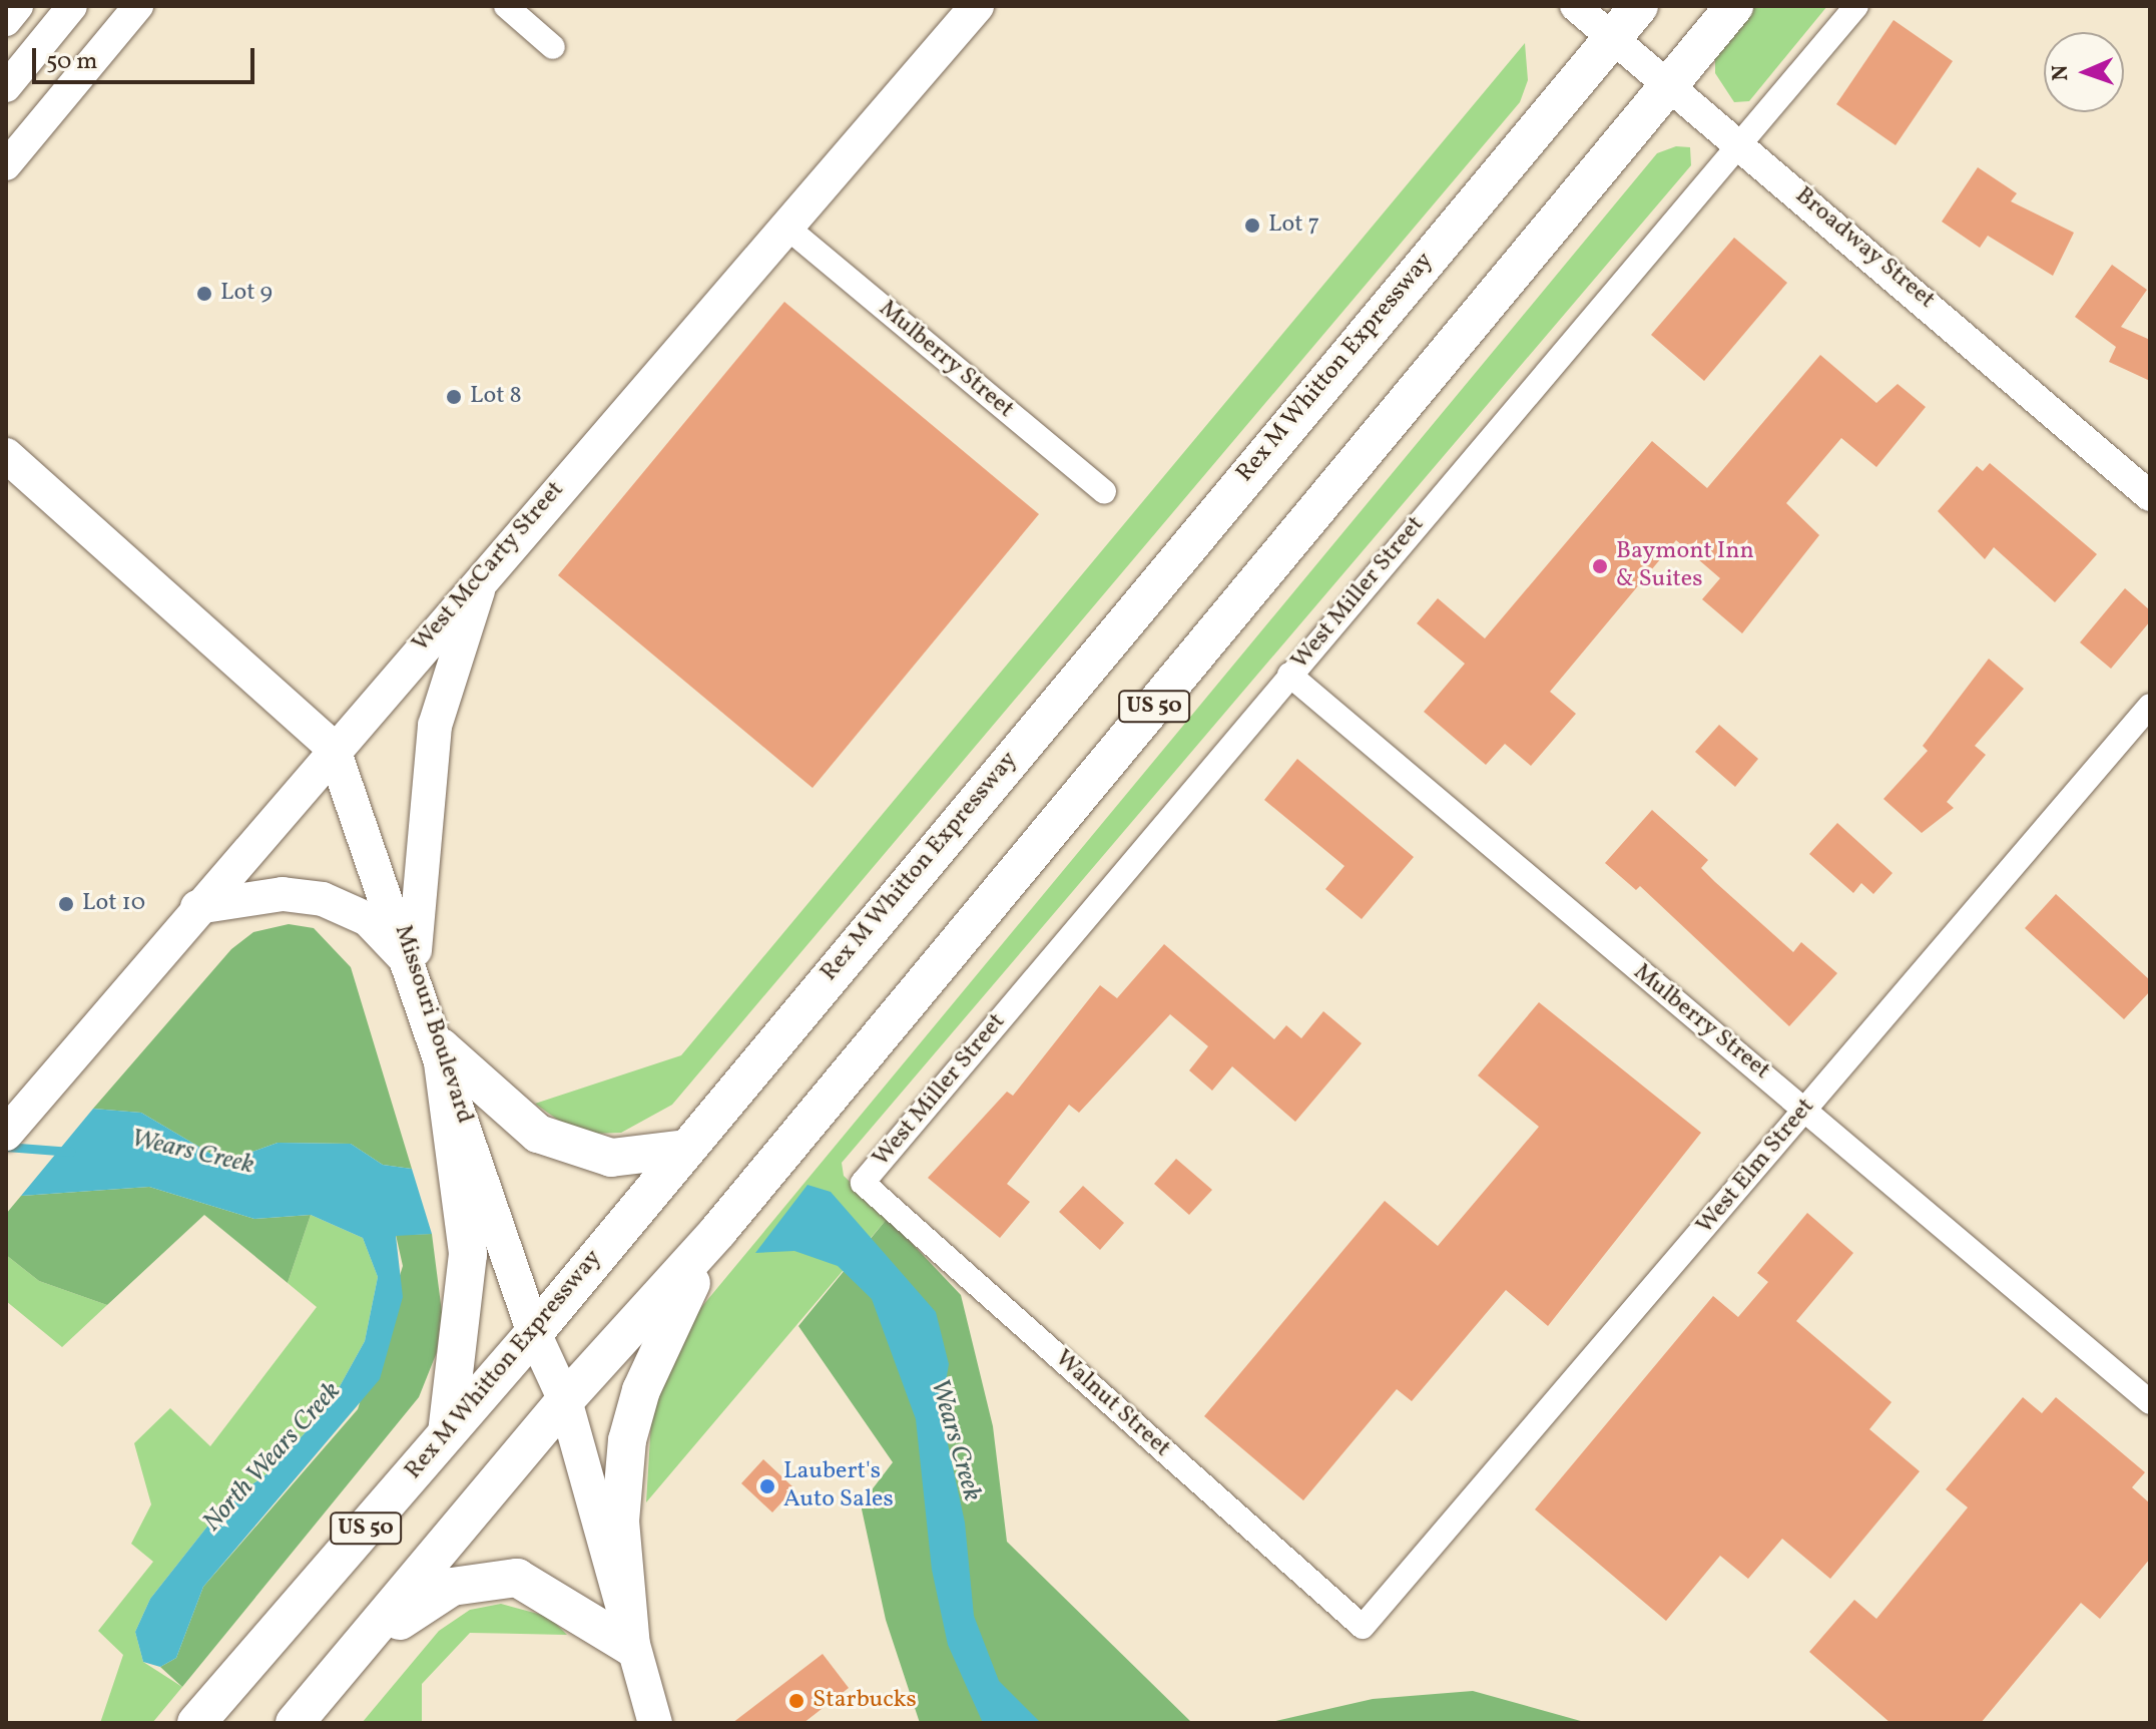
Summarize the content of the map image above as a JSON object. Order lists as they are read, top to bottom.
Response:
{
  "streets": {
    "highway": ["Rex M Whitton Expressway", "US 50"],
    "main road": ["West McCarty Street", "Missouri Boulevard"],
    "street": [
      "Broadway Street",
      "Mulberry Street",
      "West Miller Street",
      "West Elm Street",
      "Walnut Street"
    ]
  },
  "crossings": [
    ["Broadway Street", "Rex M Whitton Expressway"],
    ["Broadway Street", "West Miller Street"],
    ["Broadway Street", "US 50"],
    ["Mulberry Street", "West McCarty Street"],
    ["Mulberry Street", "West Miller Street"],
    ["Mulberry Street", "West Elm Street"],
    ["Rex M Whitton Expressway", "Missouri Boulevard"],
    ["West McCarty Street", "Missouri Boulevard"],
    ["West Miller Street", "Walnut Street"],
    ["US 50", "Missouri Boulevard"],
    ["West Elm Street", "Walnut Street"]
  ],
  "water": ["Wears Creek", "North Wears Creek"],
  "places": [
    "Lot 7",
    "Lot 9",
    "Lot 8",
    "Baymont Inn & Suites",
    "Lot 10",
    "Laubert's Auto Sales",
    "Starbucks"
  ],
  "scale_bar": "50 m",
  "north": "left"
}
